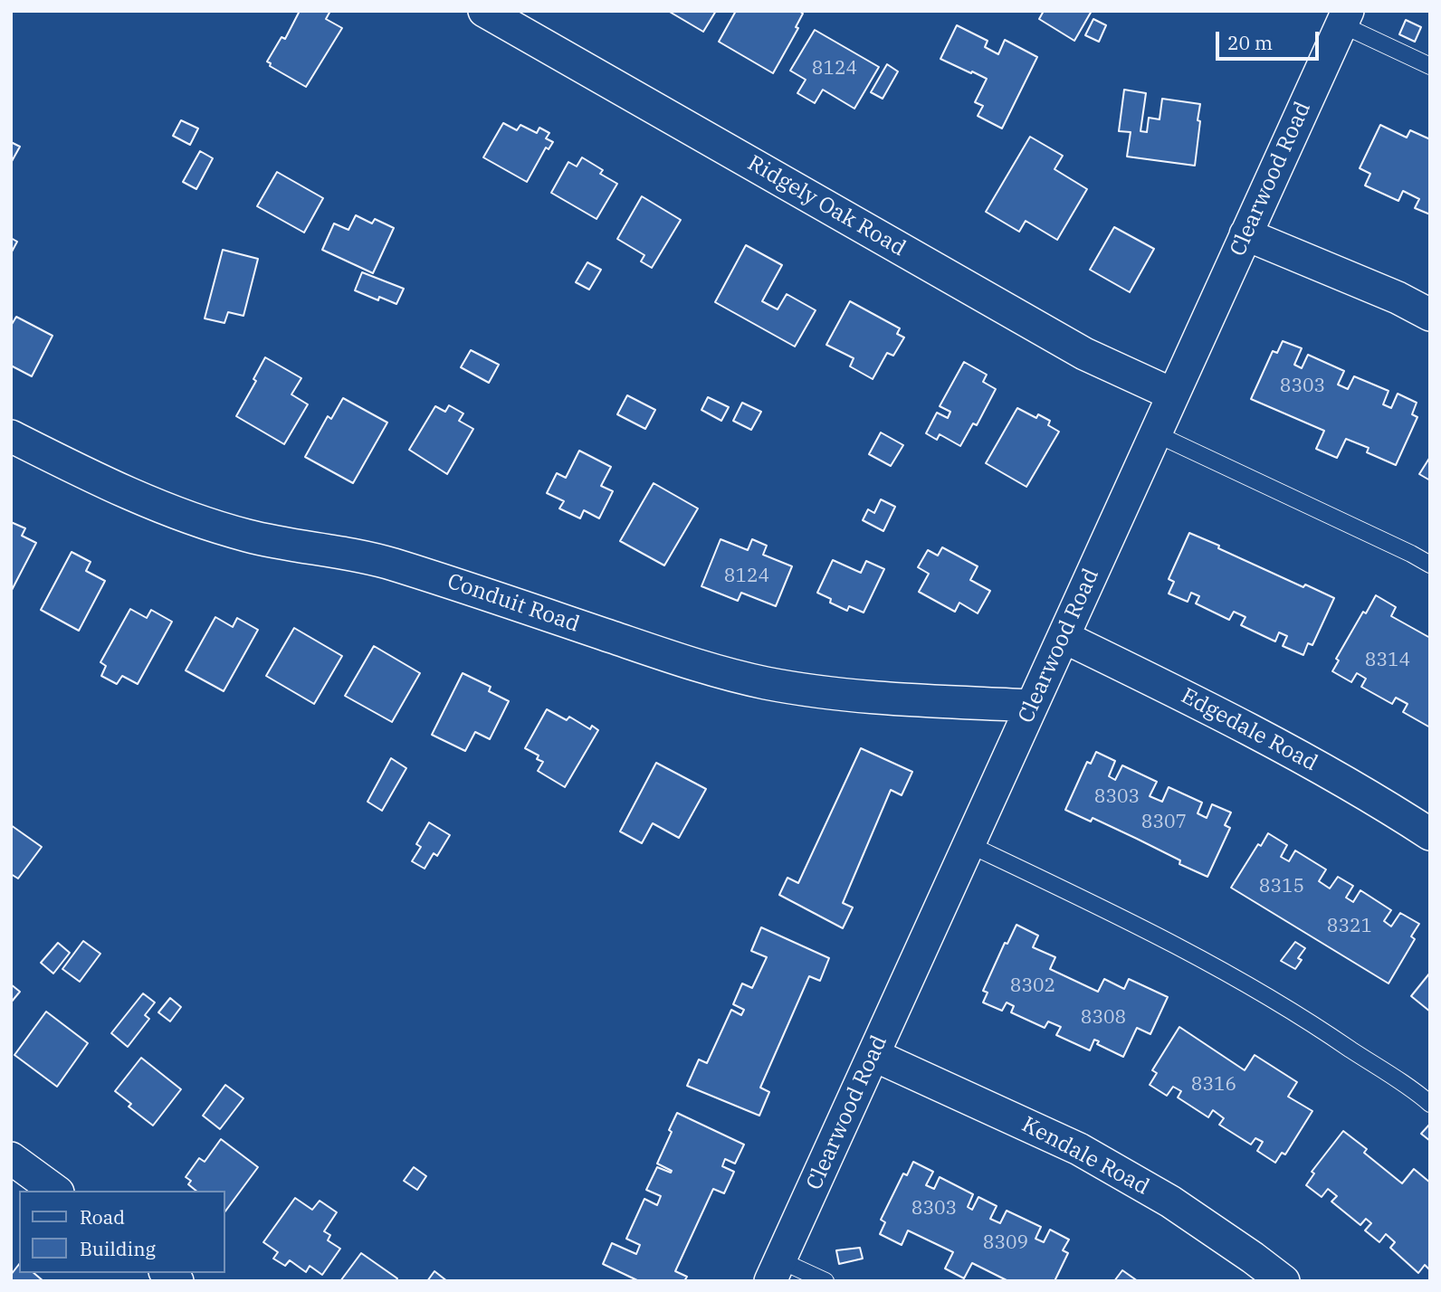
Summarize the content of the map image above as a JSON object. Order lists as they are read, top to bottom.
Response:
{
  "streets": {
    "street": [
      "Clearwood Road",
      "Ridgely Oak Road",
      "Conduit Road",
      "Edgedale Road",
      "Kendale Road"
    ]
  },
  "crossings": [
    ["Clearwood Road", "Ridgely Oak Road"],
    ["Clearwood Road", "Conduit Road"],
    ["Clearwood Road", "Edgedale Road"],
    ["Clearwood Road", "Kendale Road"]
  ],
  "house_numbers": [
    "8124",
    "8303",
    "8124",
    "8314",
    "8303",
    "8307",
    "8315",
    "8321",
    "8302",
    "8308",
    "8316",
    "8303",
    "8309"
  ],
  "legend": ["Road", "Building"],
  "scale_bar": "20 m"
}
